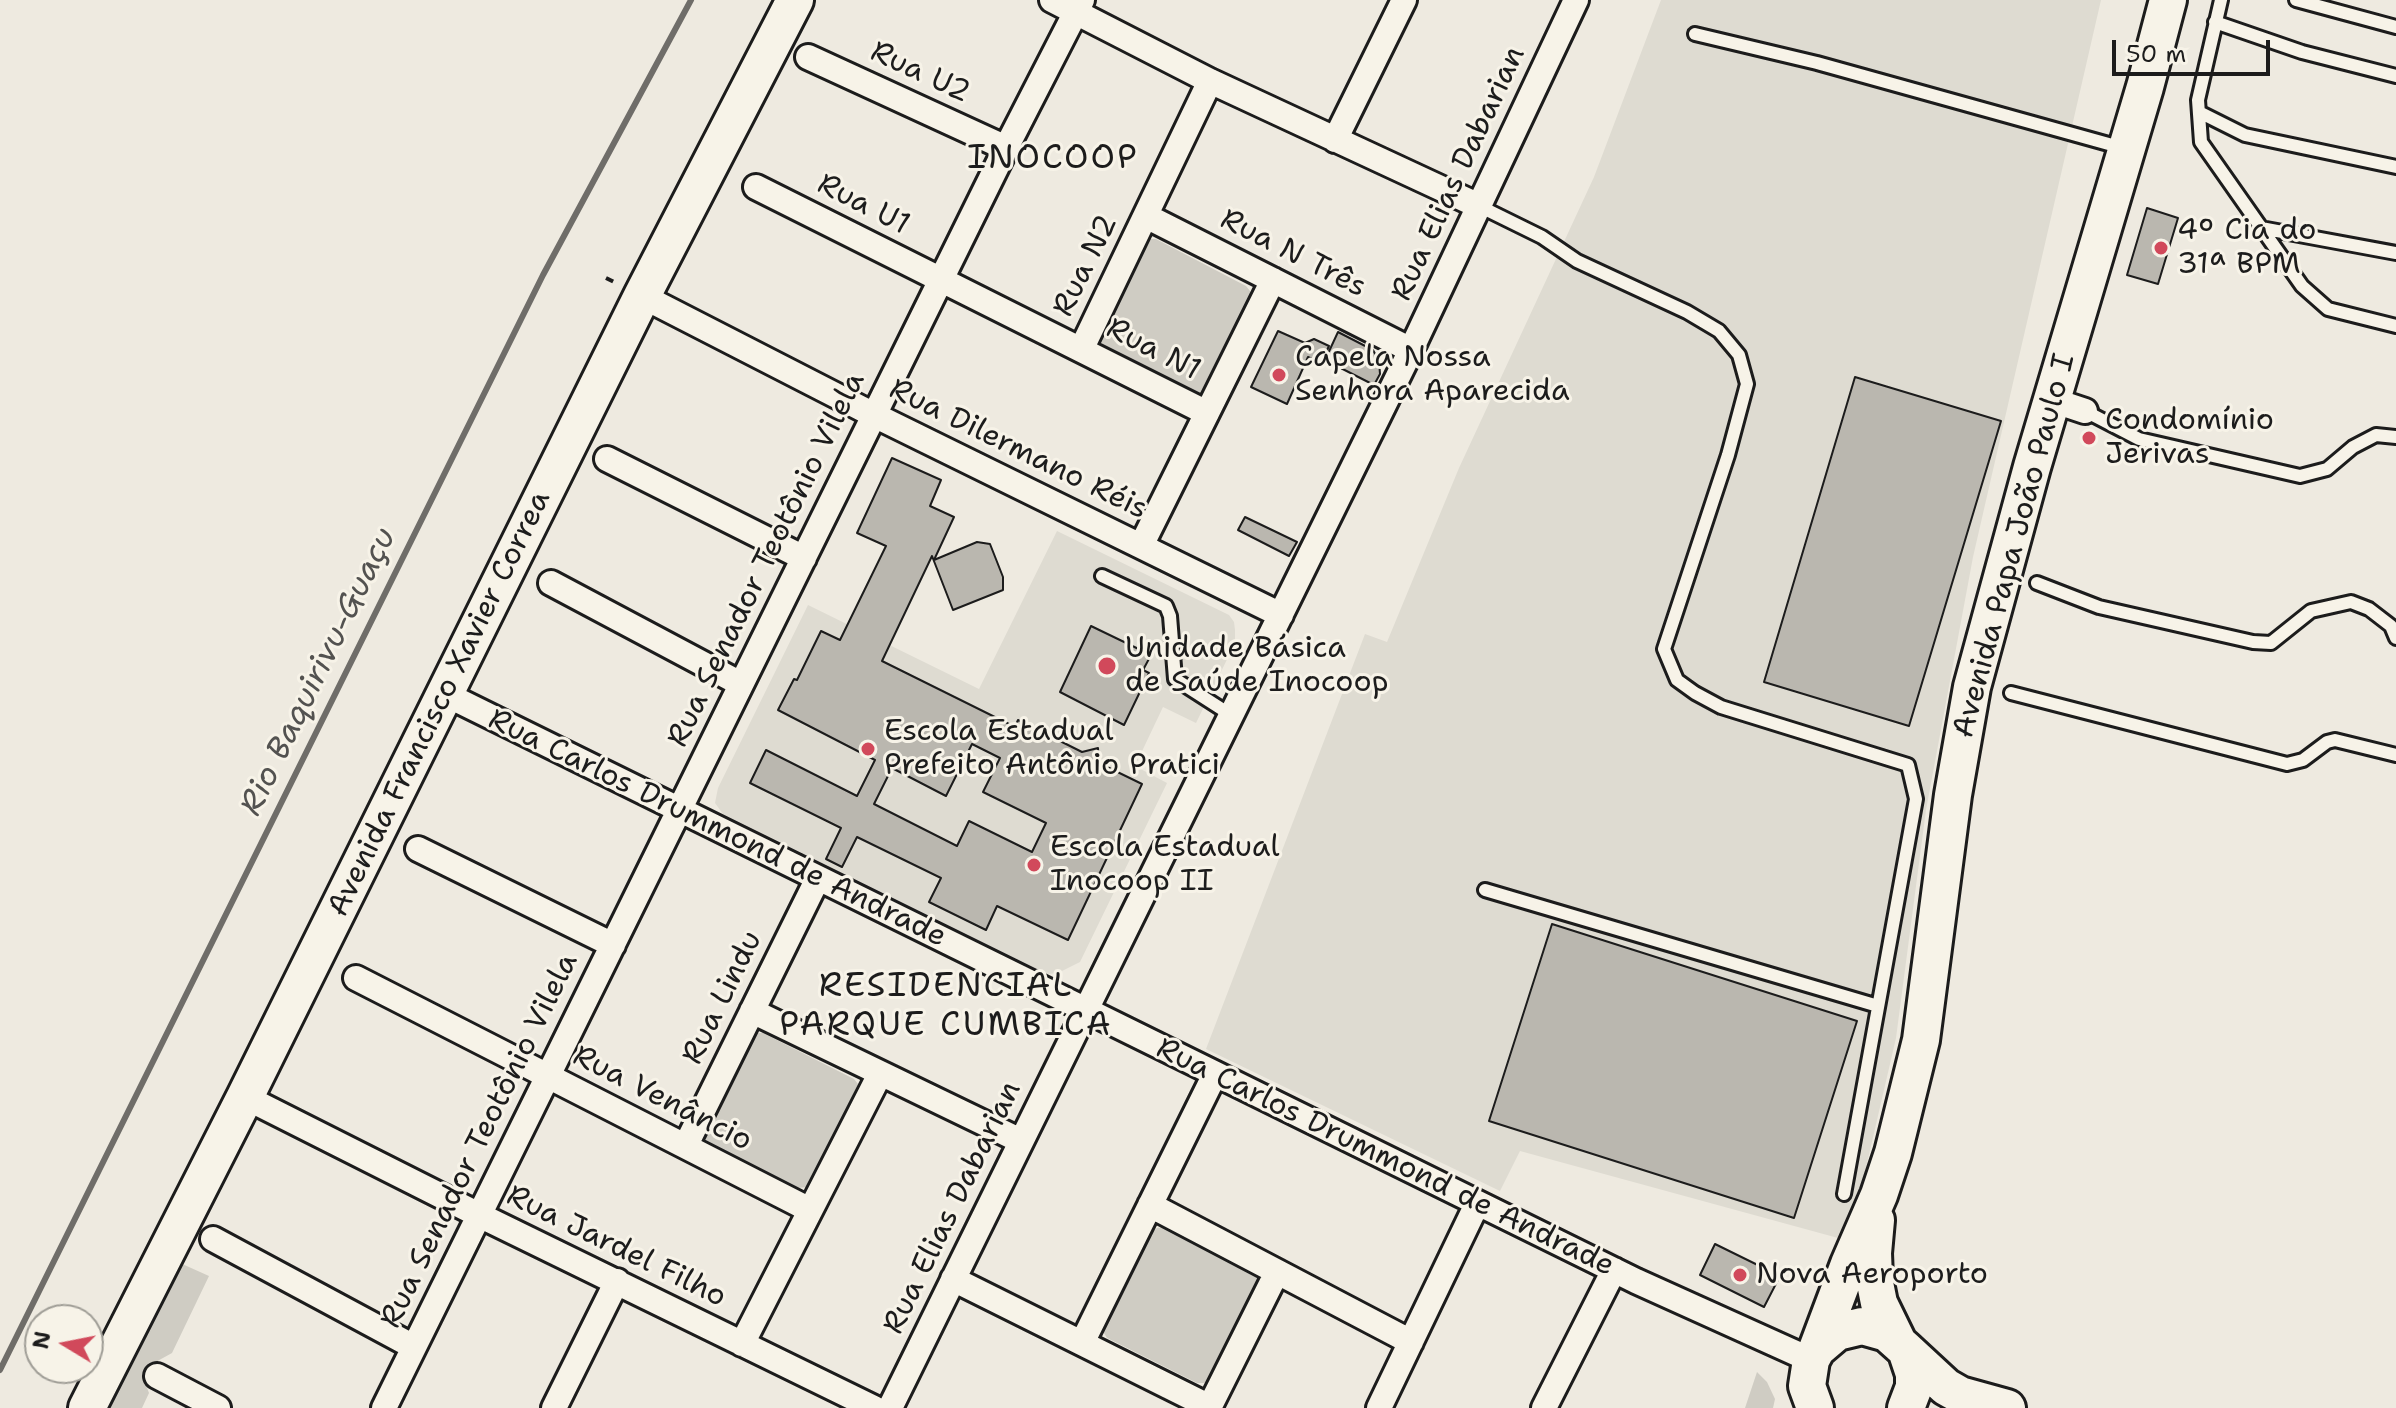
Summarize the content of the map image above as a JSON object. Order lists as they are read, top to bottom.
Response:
{
  "streets": {
    "main road": ["Avenida Papa João Paulo I", "Avenida Francisco Xavier Correa"],
    "street": [
      "Rua U2",
      "Rua Elias Dabarian",
      "Rua U1",
      "Rua N Três",
      "Rua N2",
      "Rua N1",
      "Rua Dilermano Réis",
      "Rua Senador Teotônio Vilela",
      "Rua Carlos Drummond de Andrade",
      "Rua Lindu",
      "Rua Venâncio",
      "Rua Jardel Filho"
    ]
  },
  "crossings": [
    ["Rua U2", "Rua Senador Teotônio Vilela"],
    ["Rua Elias Dabarian", "Rua N Três"],
    ["Rua Elias Dabarian", "Rua Dilermano Réis"],
    ["Rua Elias Dabarian", "Rua Carlos Drummond de Andrade"],
    ["Rua U1", "Rua N1"],
    ["Rua U1", "Rua Senador Teotônio Vilela"],
    ["Rua N Três", "Rua N2"],
    ["Rua N2", "Rua N1"],
    ["Rua N1", "Rua Senador Teotônio Vilela"],
    ["Rua Dilermano Réis", "Rua Senador Teotônio Vilela"],
    ["Rua Dilermano Réis", "Avenida Francisco Xavier Correa"],
    ["Avenida Papa João Paulo I", "Rua Carlos Drummond de Andrade"],
    ["Rua Senador Teotônio Vilela", "Rua Carlos Drummond de Andrade"],
    ["Rua Senador Teotônio Vilela", "Rua Venâncio"],
    ["Rua Senador Teotônio Vilela", "Rua Jardel Filho"],
    ["Avenida Francisco Xavier Correa", "Rua Carlos Drummond de Andrade"],
    ["Avenida Francisco Xavier Correa", "Rua Jardel Filho"],
    ["Rua Carlos Drummond de Andrade", "Rua Lindu"],
    ["Rua Lindu", "Rua Venâncio"]
  ],
  "districts": ["INOCOOP", "RESIDENCIAL PARQUE CUMBICA"],
  "water": ["Rio Baquirivu-Guaçu"],
  "places": [
    "4º Cia do 31ª BPM",
    "Capela Nossa Senhora Aparecida",
    "Condomínio Jerivas",
    "Unidade Básica de Saúde Inocoop",
    "Escola Estadual Prefeito Antônio Pratici",
    "Escola Estadual Inocoop II",
    "Nova Aeroporto"
  ],
  "scale_bar": "50 m",
  "north": "left"
}
